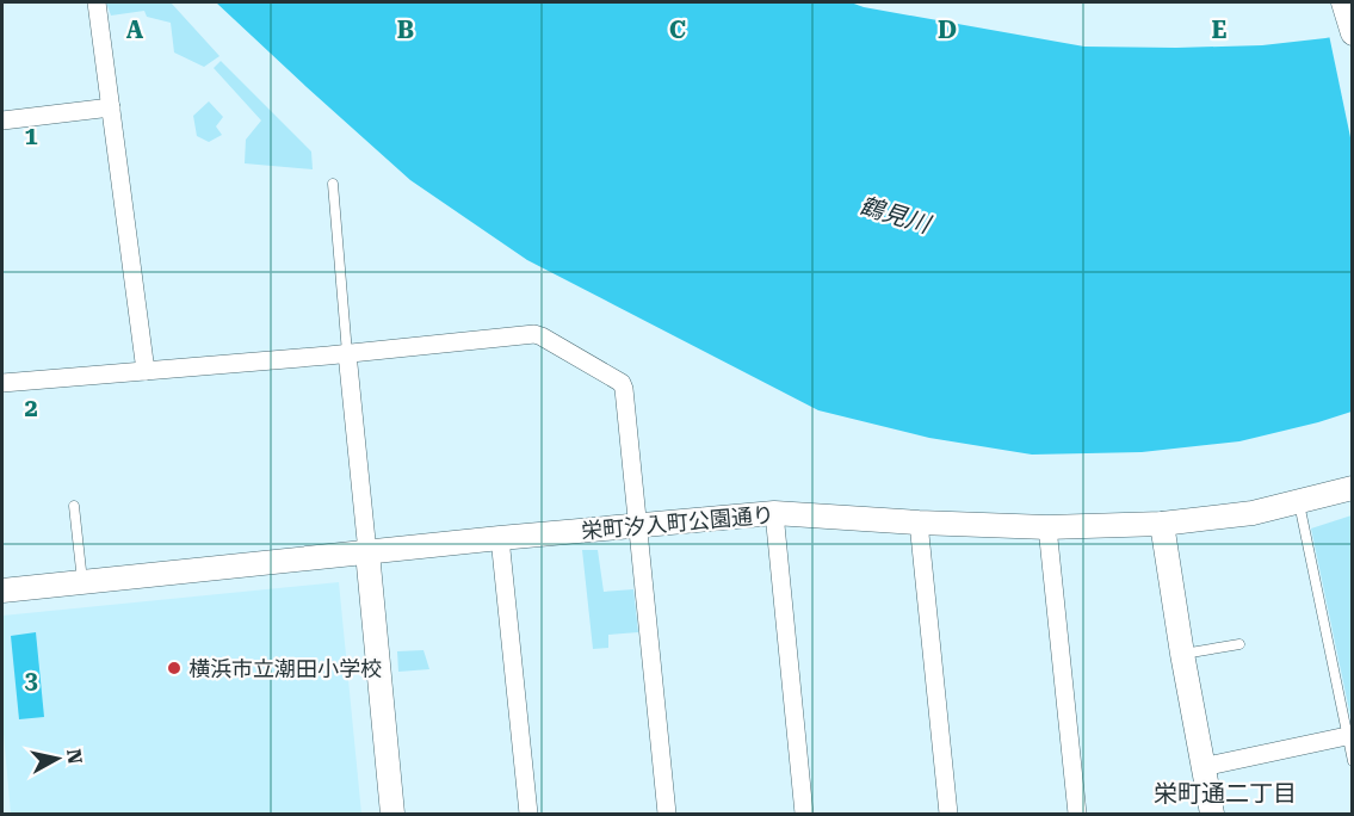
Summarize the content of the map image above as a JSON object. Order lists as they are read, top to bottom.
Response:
{
  "streets": {
    "street": ["栄町汐入町公園通り"]
  },
  "districts": ["栄町通二丁目"],
  "water": ["鶴見川"],
  "places": ["横浜市立潮田小学校"],
  "north": "right",
  "grid": {
    "columns": [
      "A",
      "B",
      "C",
      "D",
      "E"
    ],
    "rows": ["1", "2", "3"]
  }
}
